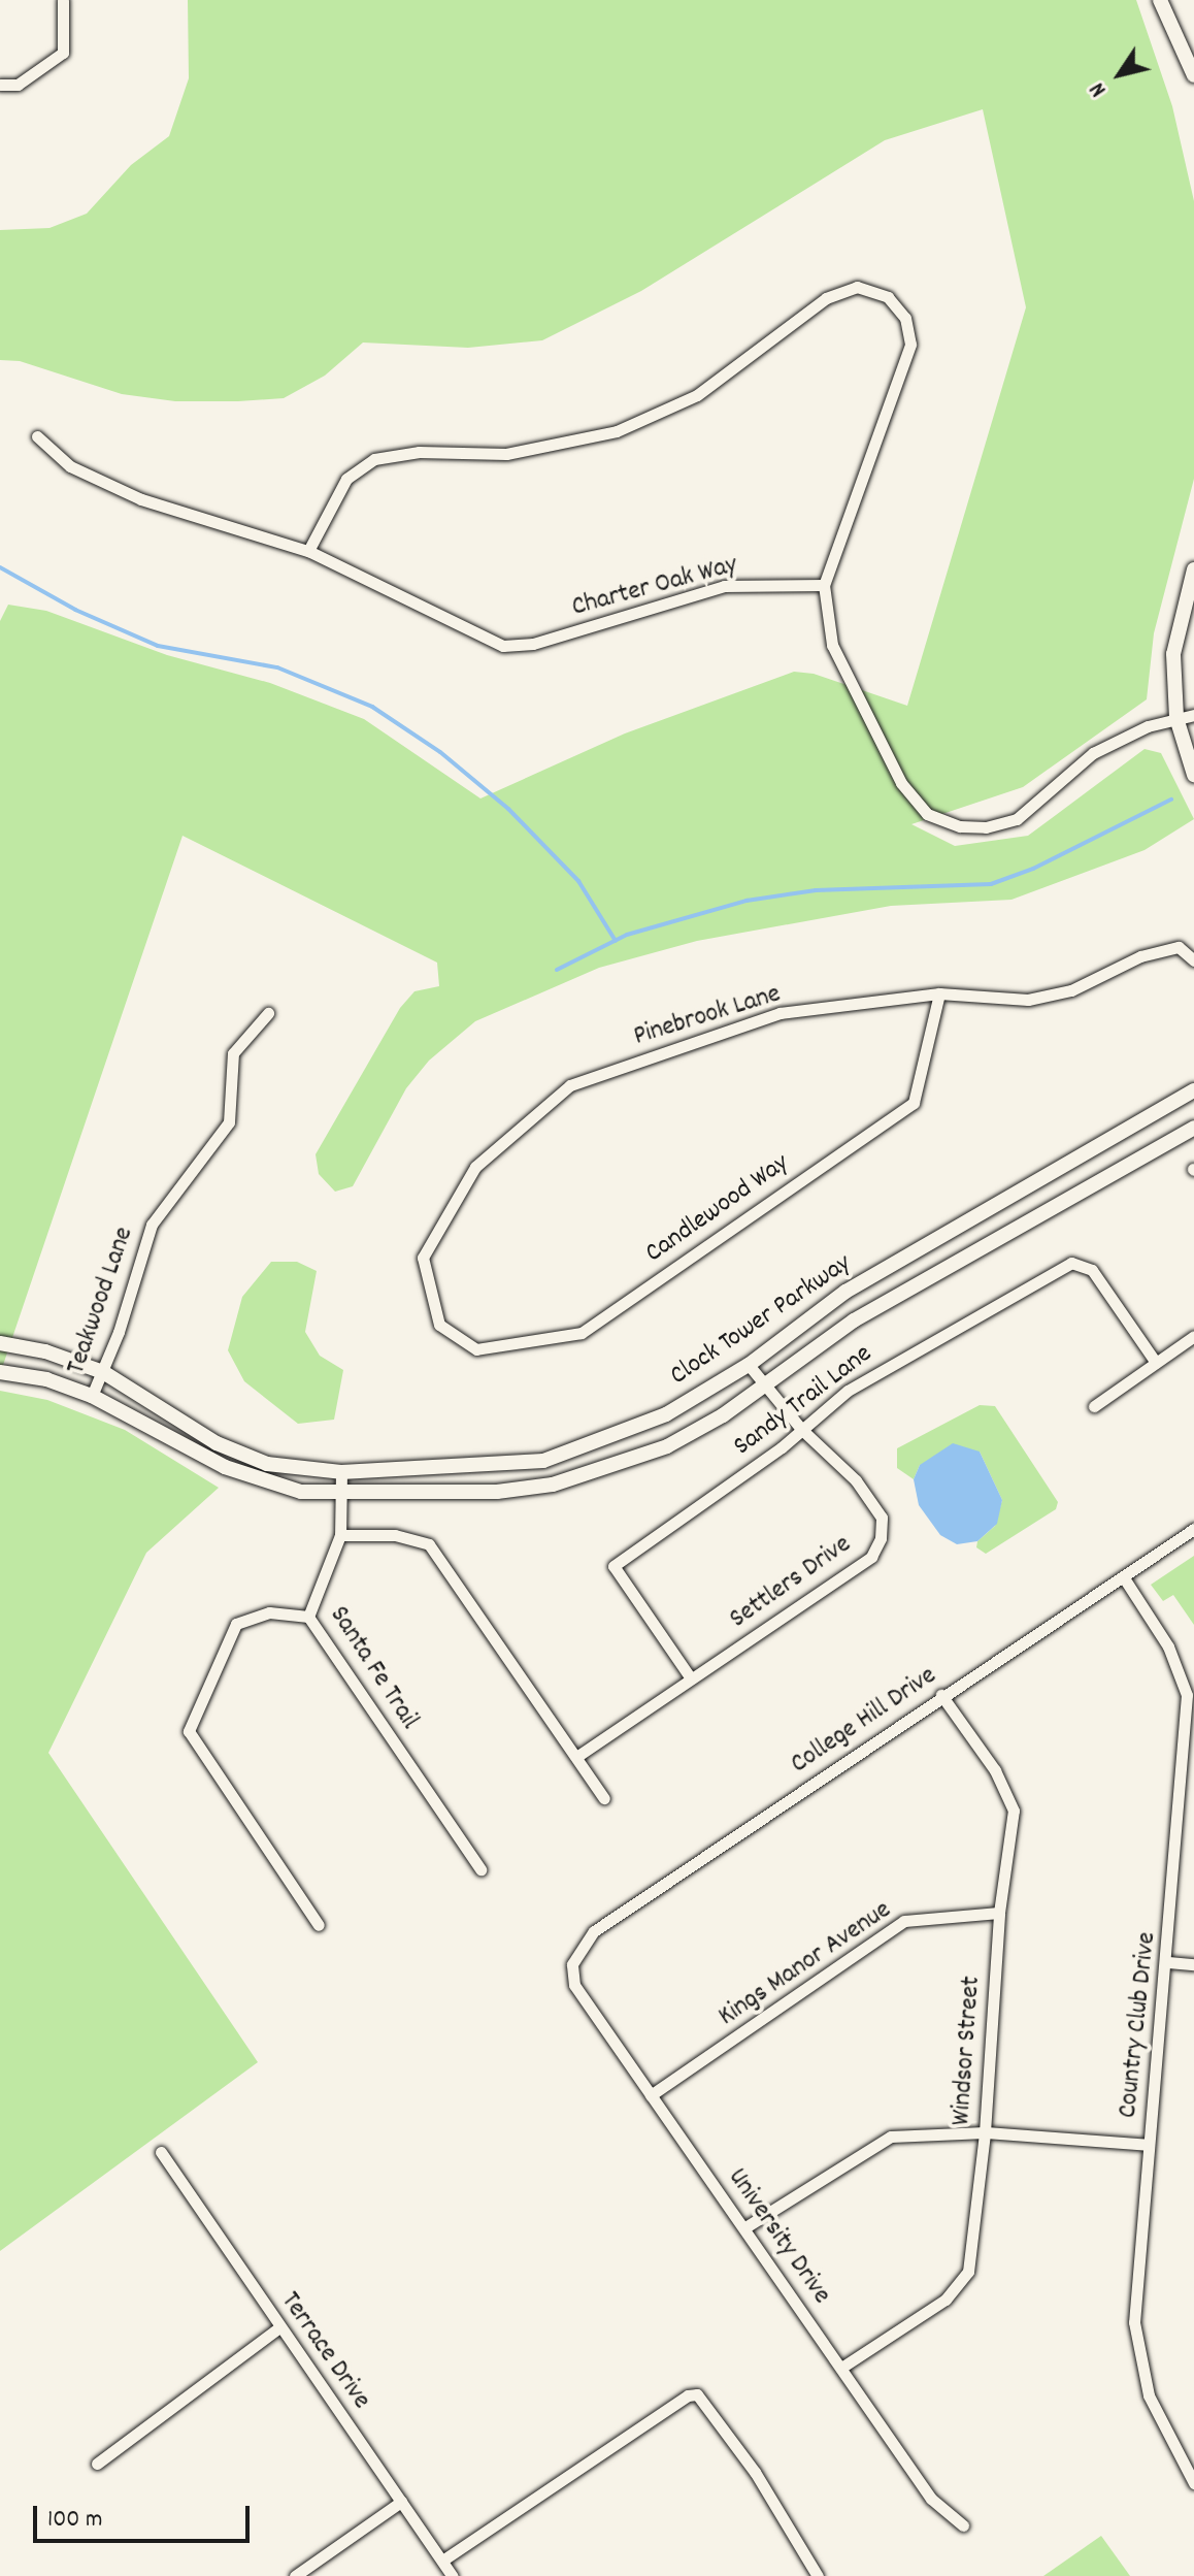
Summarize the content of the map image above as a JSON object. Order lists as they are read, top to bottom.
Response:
{
  "streets": {
    "street": [
      "Charter Oak Way",
      "Pinebrook Lane",
      "Candlewood Way",
      "Teakwood Lane",
      "Clock Tower Parkway",
      "Sandy Trail Lane",
      "Settlers Drive",
      "Santa Fe Trail",
      "College Hill Drive",
      "Kings Manor Avenue",
      "Country Club Drive",
      "Windsor Street",
      "University Drive",
      "Terrace Drive"
    ]
  },
  "crossings": [
    ["Pinebrook Lane", "Candlewood Way"],
    ["Teakwood Lane", "Clock Tower Parkway"],
    ["Clock Tower Parkway", "Settlers Drive"],
    ["Clock Tower Parkway", "Santa Fe Trail"],
    ["Sandy Trail Lane", "Settlers Drive"],
    ["College Hill Drive", "Country Club Drive"],
    ["College Hill Drive", "Windsor Street"],
    ["College Hill Drive", "University Drive"],
    ["Kings Manor Avenue", "Windsor Street"],
    ["Kings Manor Avenue", "University Drive"],
    ["Windsor Street", "University Drive"]
  ],
  "scale_bar": "100 m",
  "north": "bottom left"
}
